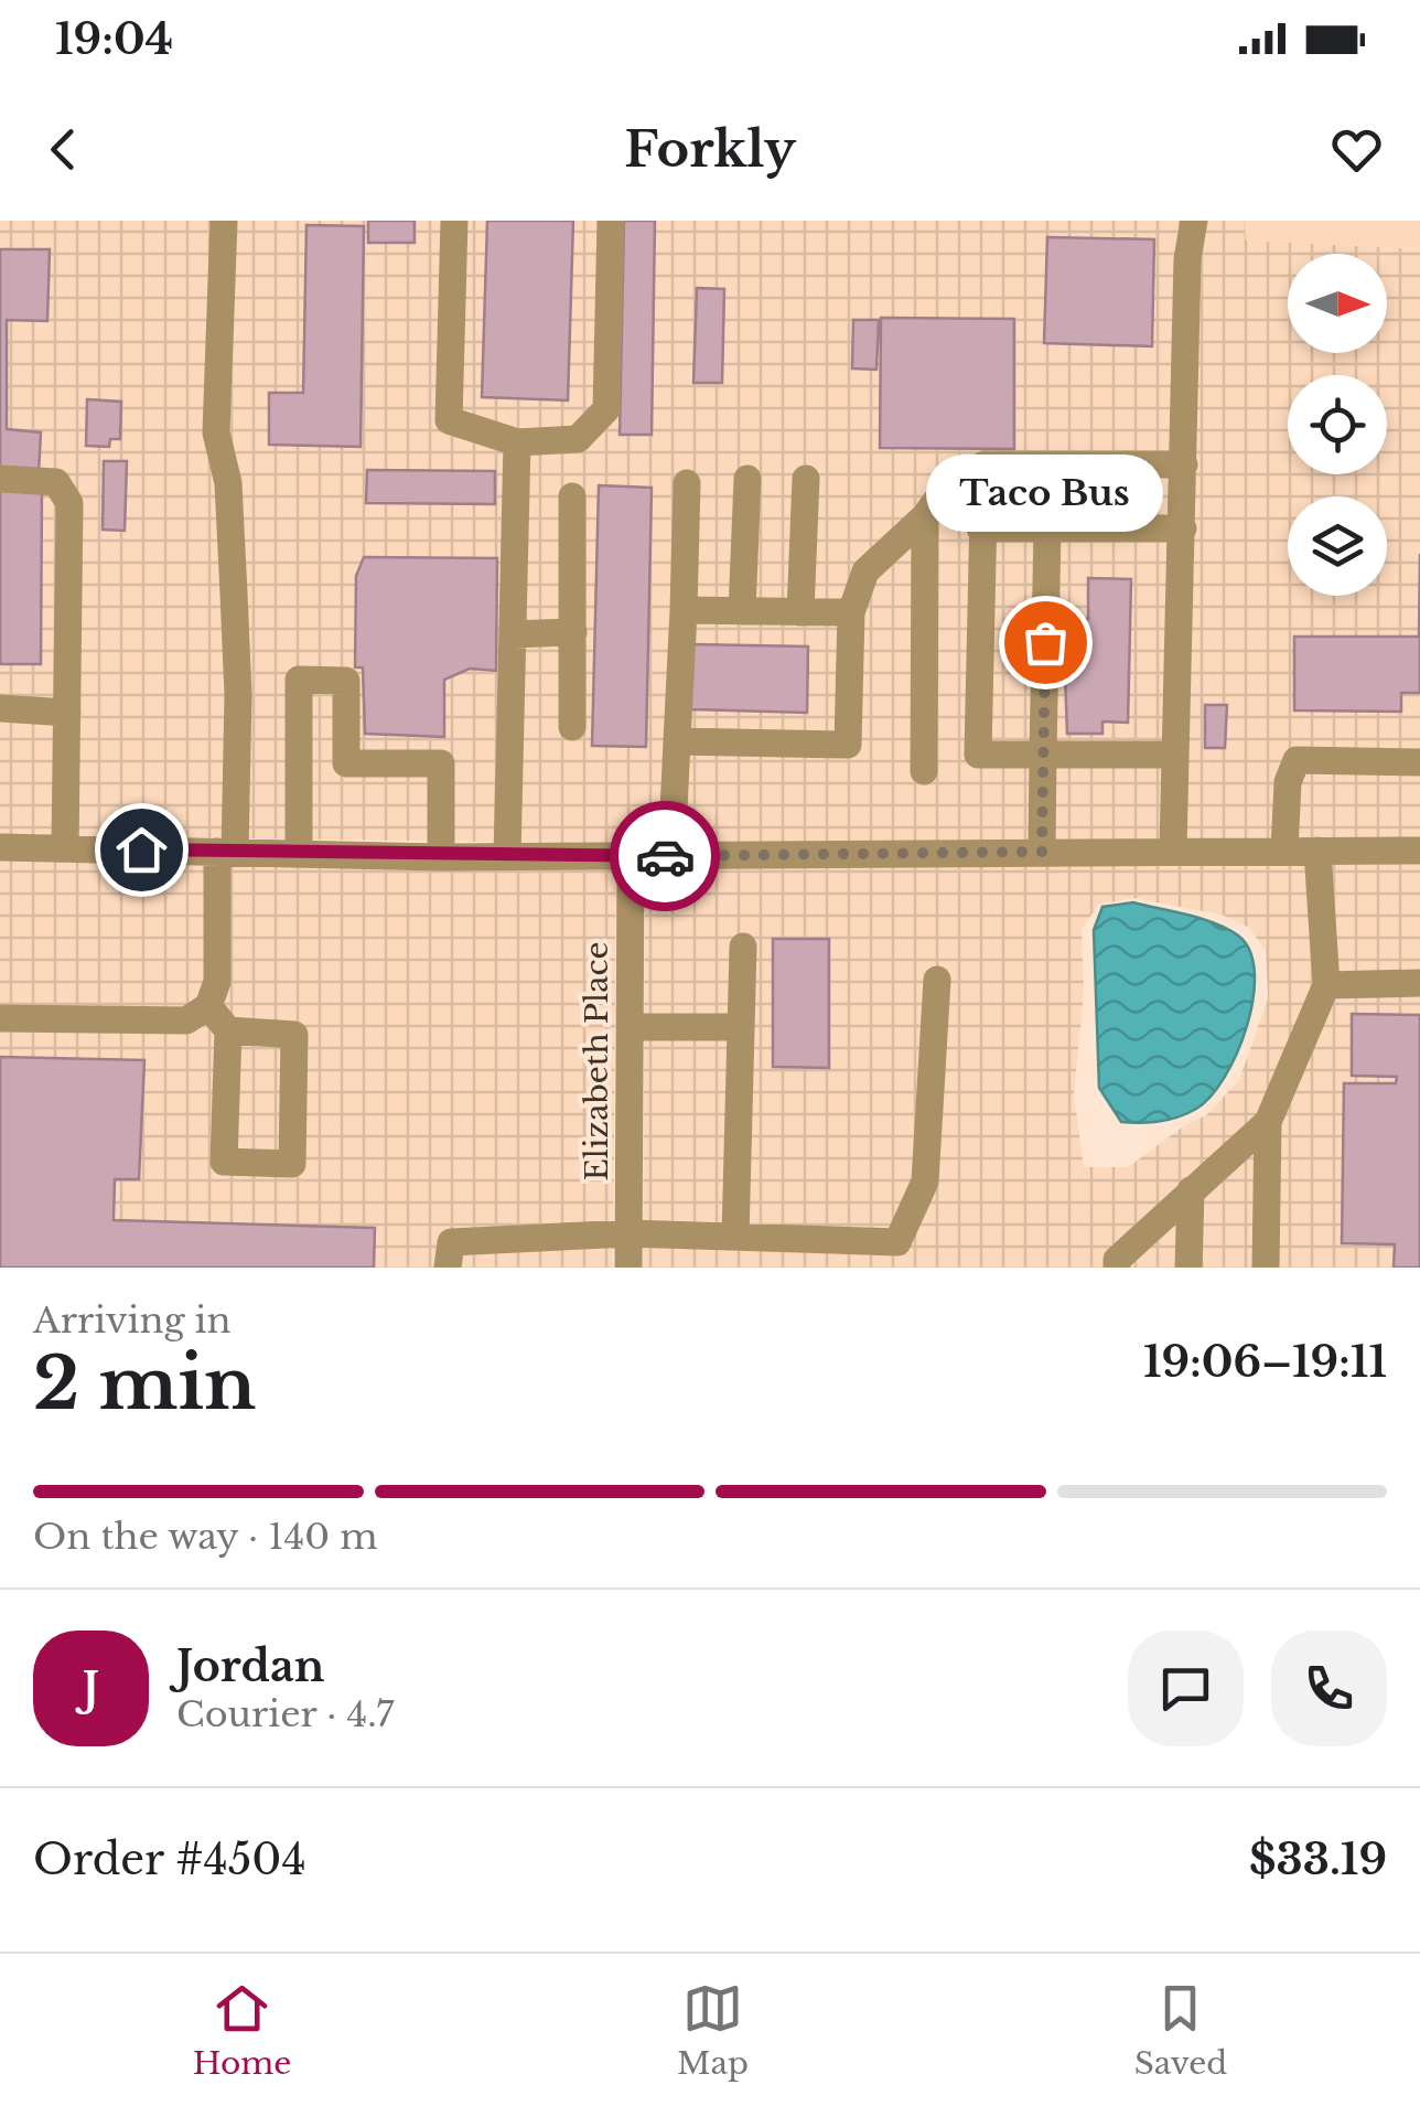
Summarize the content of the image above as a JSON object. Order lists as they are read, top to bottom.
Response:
{
  "streets": {
    "street": ["Elizabeth Place"]
  },
  "places": ["Taco Bus"],
  "north": "right",
  "page": {
    "status": "19:04",
    "header": "Forkly",
    "bubble": "Taco Bus",
    "heading": ["2 min", "Arriving in", "19:06–19:11"],
    "panel": [
      "Jordan",
      "Courier · 4.7",
      "Order #4504",
      "$33.19"
    ],
    "bar": "On the way · 140 m",
    "round": "J",
    "tabs": ["Home", "Map", "Saved"]
  }
}
